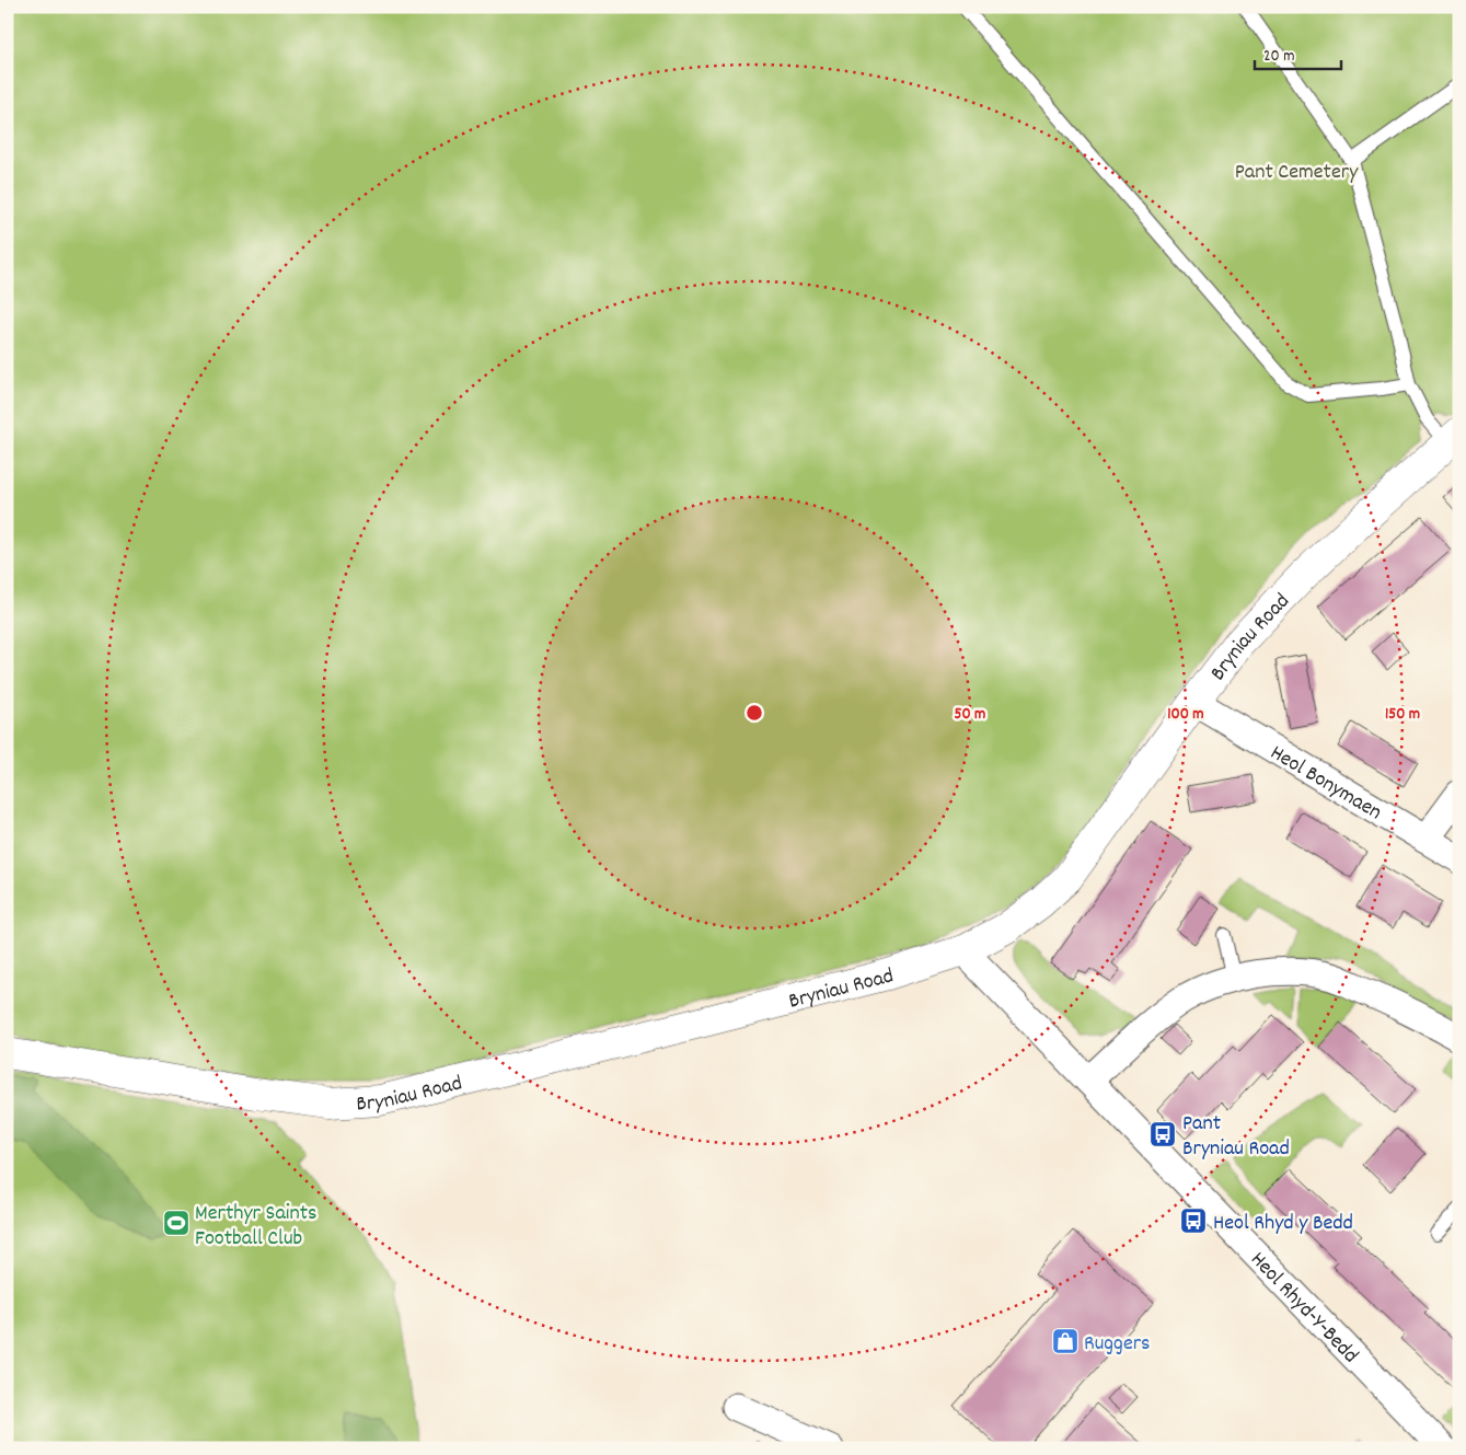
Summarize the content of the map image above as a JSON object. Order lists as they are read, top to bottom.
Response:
{
  "streets": {
    "street": ["Bryniau Road", "Heol Bonymaen", "Heol Rhyd-Y-Bedd"]
  },
  "crossings": [
    ["Bryniau Road", "Heol Bonymaen"],
    ["Bryniau Road", "Heol Rhyd-Y-Bedd"]
  ],
  "parks": ["Pant Cemetery"],
  "places": {
    "bus stop": ["Pant Bryniau Road", "Heol Rhyd y Bedd"],
    "sports": ["Merthyr Saints Football Club"],
    "shop": ["Ruggers"]
  },
  "scale_bar": "20 m",
  "rings": ["50 m", "100 m", "150 m"]
}
